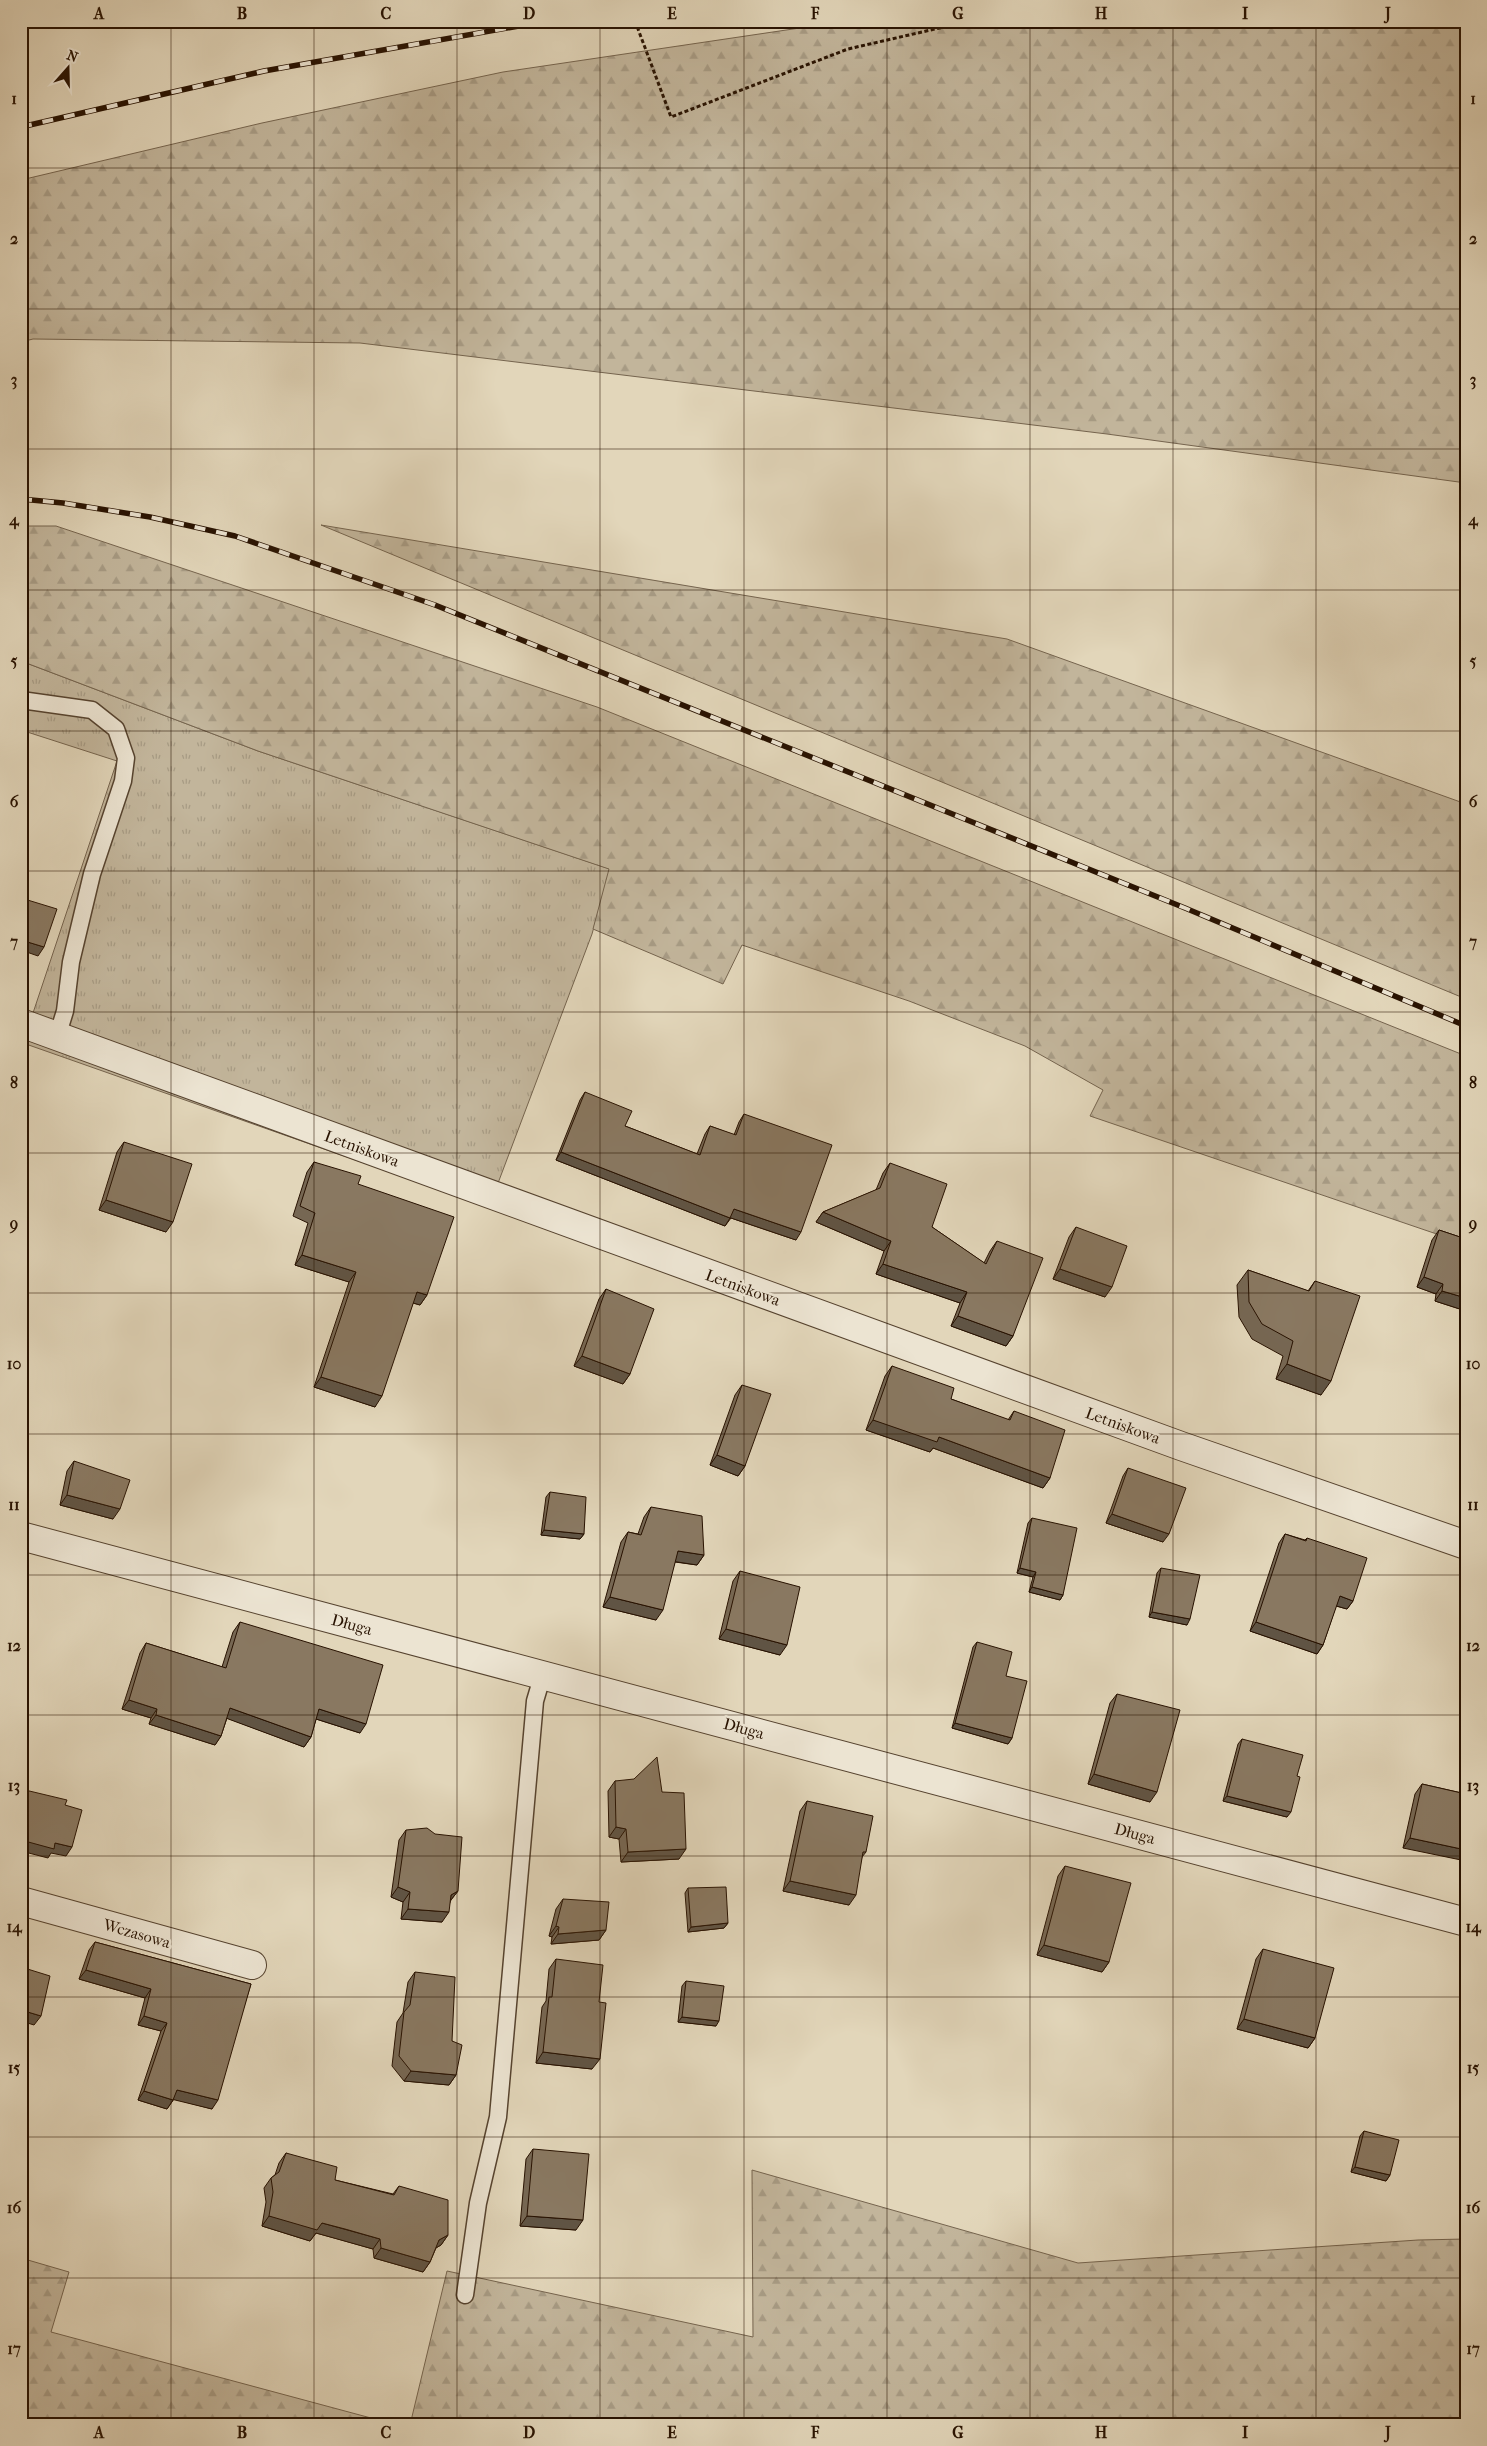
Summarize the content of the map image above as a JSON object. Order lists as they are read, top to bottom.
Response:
{
  "streets": {
    "street": ["Letniskowa", "Długa", "Wczasowa"]
  },
  "north": "top",
  "grid": {
    "columns": [
      "A",
      "B",
      "C",
      "D",
      "E",
      "F",
      "G",
      "H",
      "I",
      "J"
    ],
    "rows": [
      "1",
      "2",
      "3",
      "4",
      "5",
      "6",
      "7",
      "8",
      "9",
      "10",
      "11",
      "12",
      "13",
      "14",
      "15",
      "16",
      "17"
    ]
  }
}
